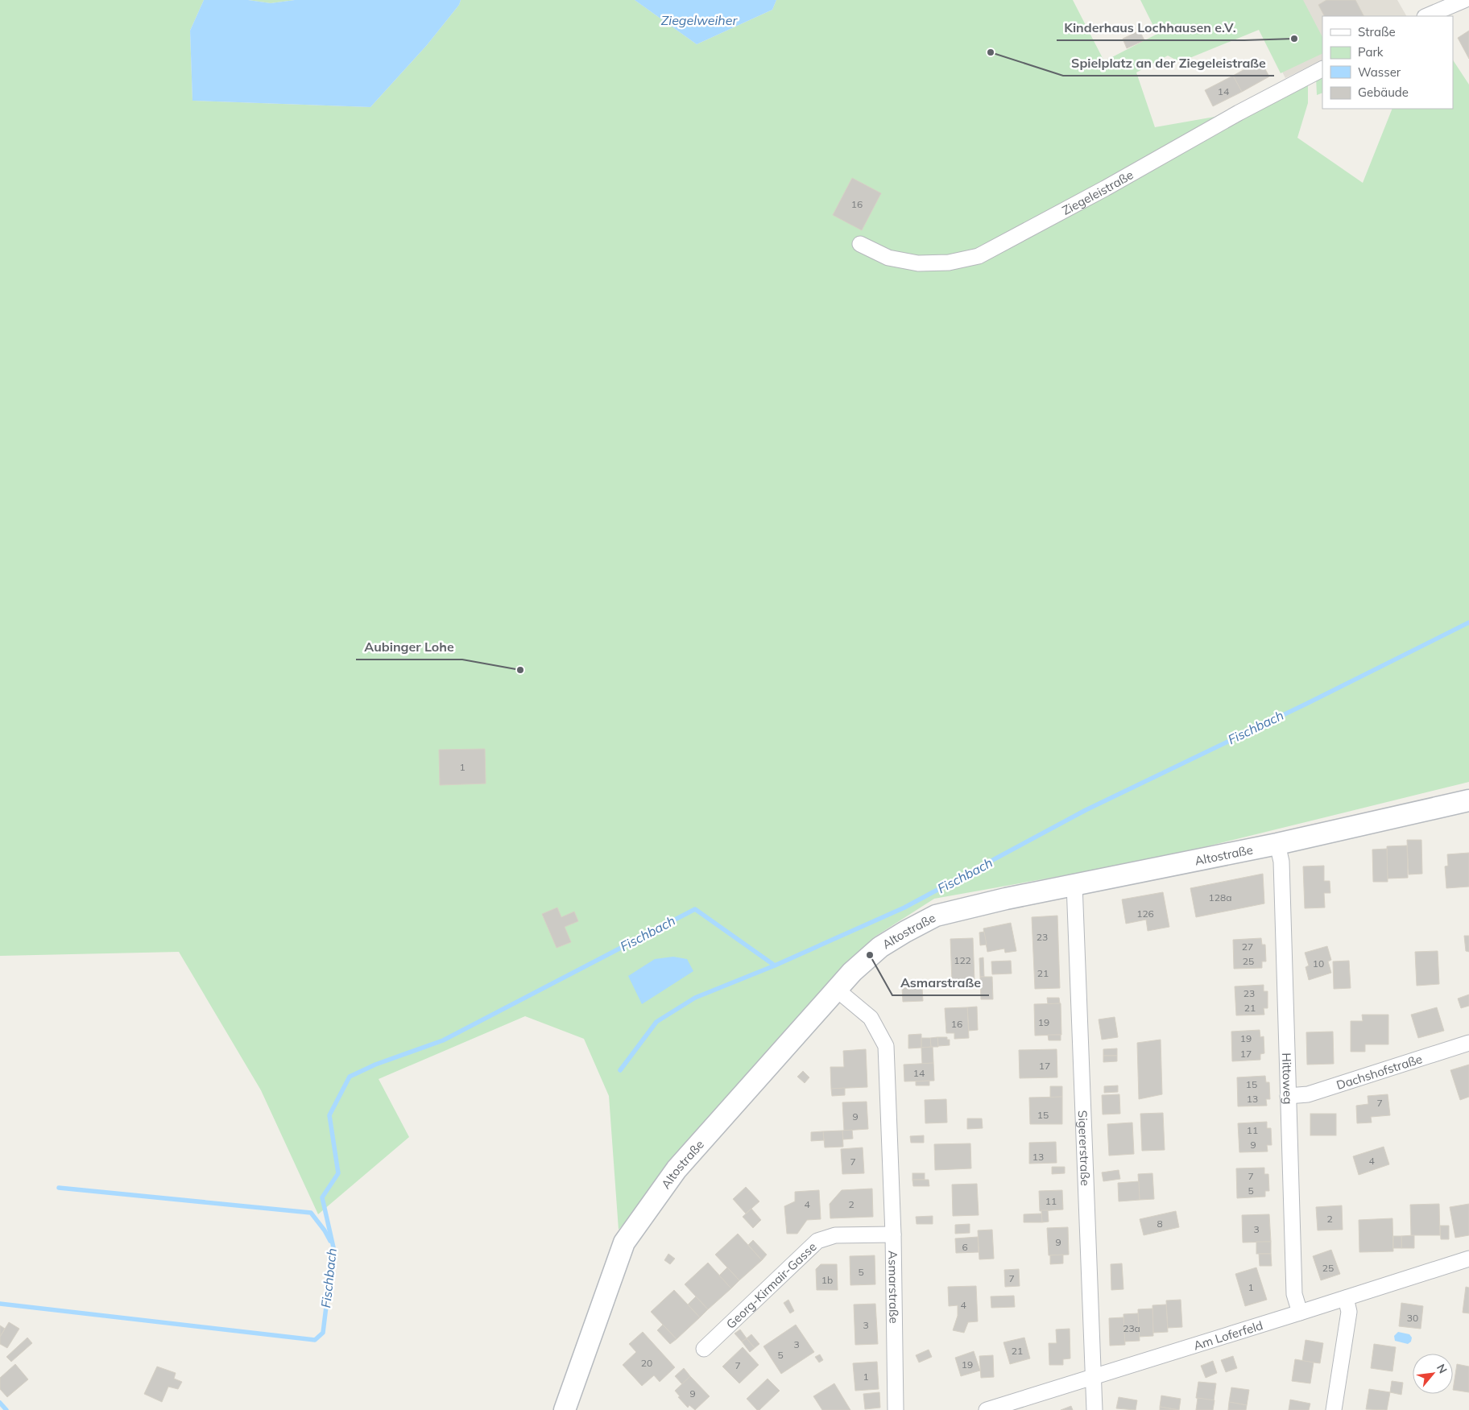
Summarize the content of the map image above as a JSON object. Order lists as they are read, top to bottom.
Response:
{
  "streets": {
    "main road": ["Altostraße"],
    "street": [
      "Ziegeleistraße",
      "Dachshofstraße",
      "Hittoweg",
      "Sigererstraße",
      "Georg-Kirmair-Gasse",
      "Asmarstraße",
      "Am Loferfeld"
    ]
  },
  "crossings": [
    ["Altostraße", "Hittoweg"],
    ["Altostraße", "Sigererstraße"],
    ["Altostraße", "Asmarstraße"],
    ["Dachshofstraße", "Hittoweg"],
    ["Hittoweg", "Am Loferfeld"],
    ["Sigererstraße", "Am Loferfeld"],
    ["Georg-Kirmair-Gasse", "Asmarstraße"]
  ],
  "water": ["Ziegelweiher", "Fischbach"],
  "places": [
    "Kinderhaus Lochhausen e.V.",
    "Spielplatz an der Ziegeleistraße",
    "Aubinger Lohe",
    "Asmarstraße"
  ],
  "house_numbers": [
    "14",
    "16",
    "1",
    "128a",
    "126",
    "23",
    "27",
    "122",
    "25",
    "10",
    "21",
    "23",
    "21",
    "19",
    "16",
    "19",
    "17",
    "17",
    "14",
    "15",
    "13",
    "7",
    "15",
    "9",
    "11",
    "9",
    "13",
    "4",
    "7",
    "7",
    "5",
    "11",
    "4",
    "2",
    "2",
    "8",
    "3",
    "9",
    "6",
    "25",
    "5",
    "7",
    "1b",
    "1",
    "4",
    "30",
    "3",
    "23a",
    "3",
    "21",
    "5",
    "20",
    "19",
    "7",
    "1",
    "9"
  ],
  "legend": [
    "Straße",
    "Park",
    "Wasser",
    "Gebäude"
  ],
  "north": "top right"
}
